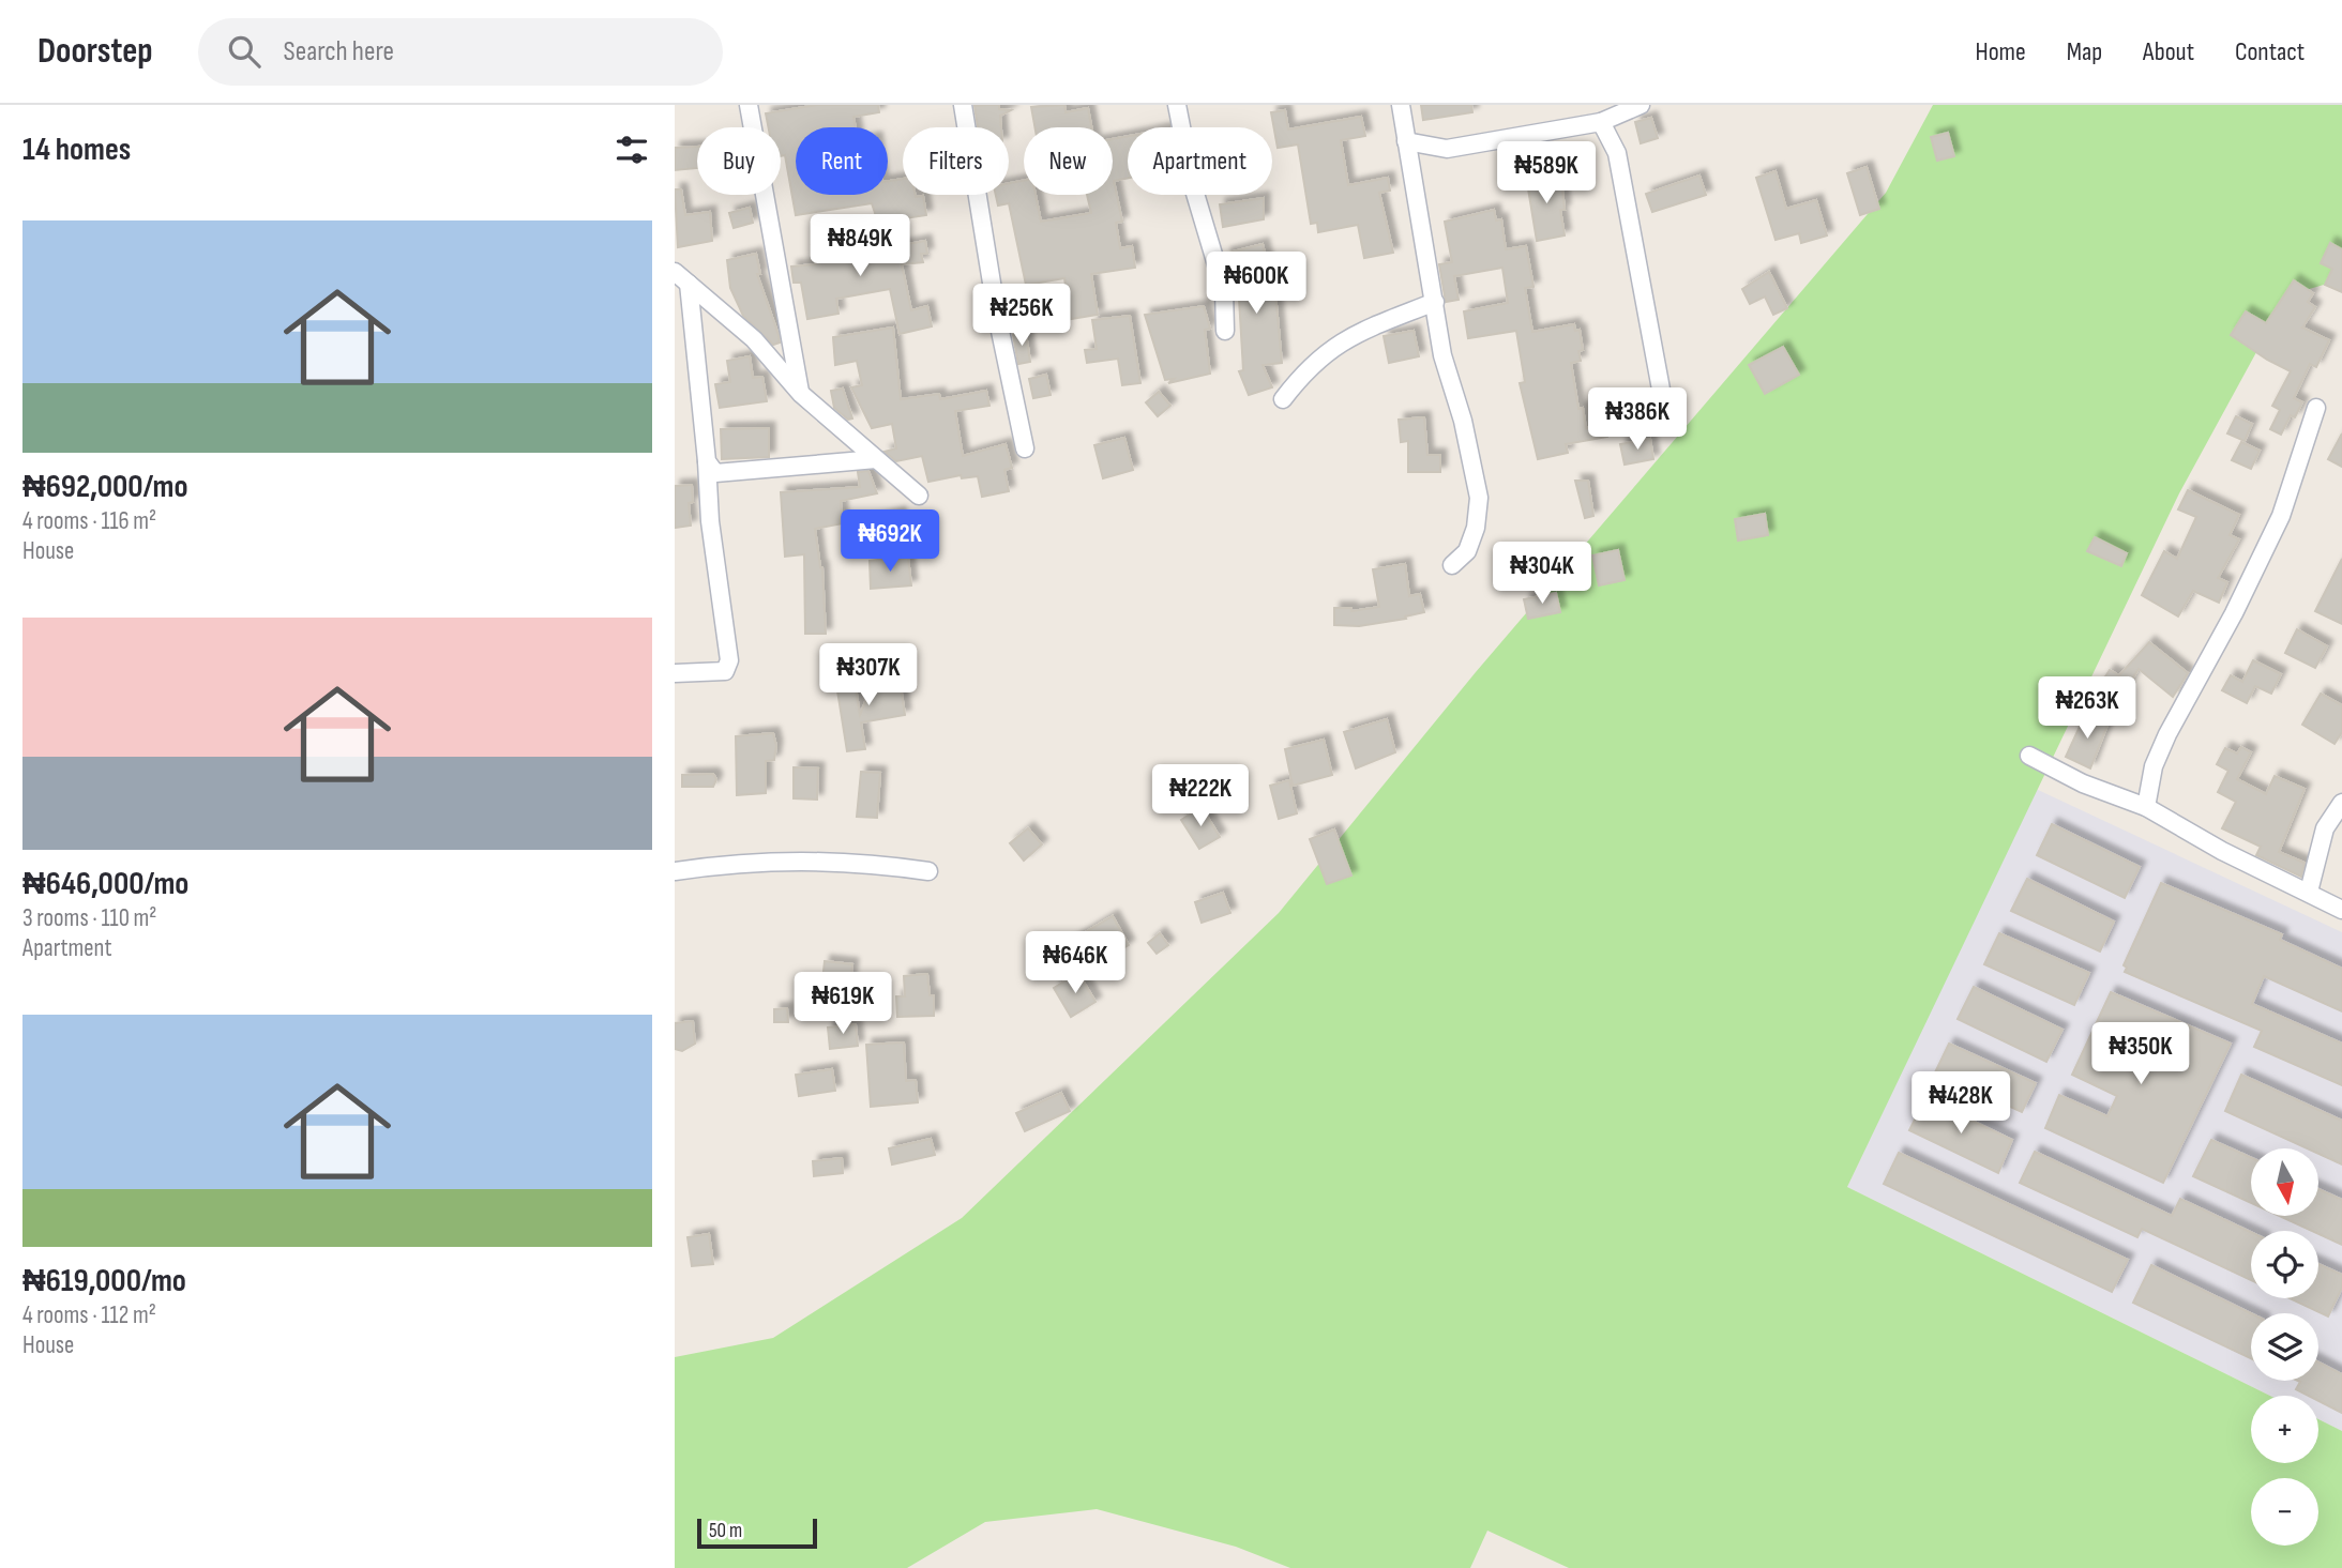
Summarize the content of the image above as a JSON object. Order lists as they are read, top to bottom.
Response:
{
  "scale_bar": "50 m",
  "north": "bottom",
  "page": {
    "header": "Doorstep",
    "search": "Search here",
    "nav": [
      "Home",
      "Map",
      "About",
      "Contact"
    ],
    "heading": "14 homes",
    "chip": [
      "Buy",
      "Rent",
      "Filters",
      "New",
      "Apartment"
    ],
    "price": [
      "₦589K",
      "₦849K",
      "₦600K",
      "₦256K",
      "₦386K",
      "₦692K",
      "₦304K",
      "₦307K",
      "₦263K",
      "₦222K",
      "₦646K",
      "₦619K",
      "₦350K",
      "₦428K"
    ],
    "list": [
      {
        "name": "₦692,000/mo",
        "note": "4 rooms · 116 m² · House"
      },
      {
        "name": "₦646,000/mo",
        "note": "3 rooms · 110 m² · Apartment"
      },
      {
        "name": "₦619,000/mo",
        "note": "4 rooms · 112 m² · House"
      }
    ],
    "map_buttons": ["+", "−"],
    "scale": "50 m"
  }
}
